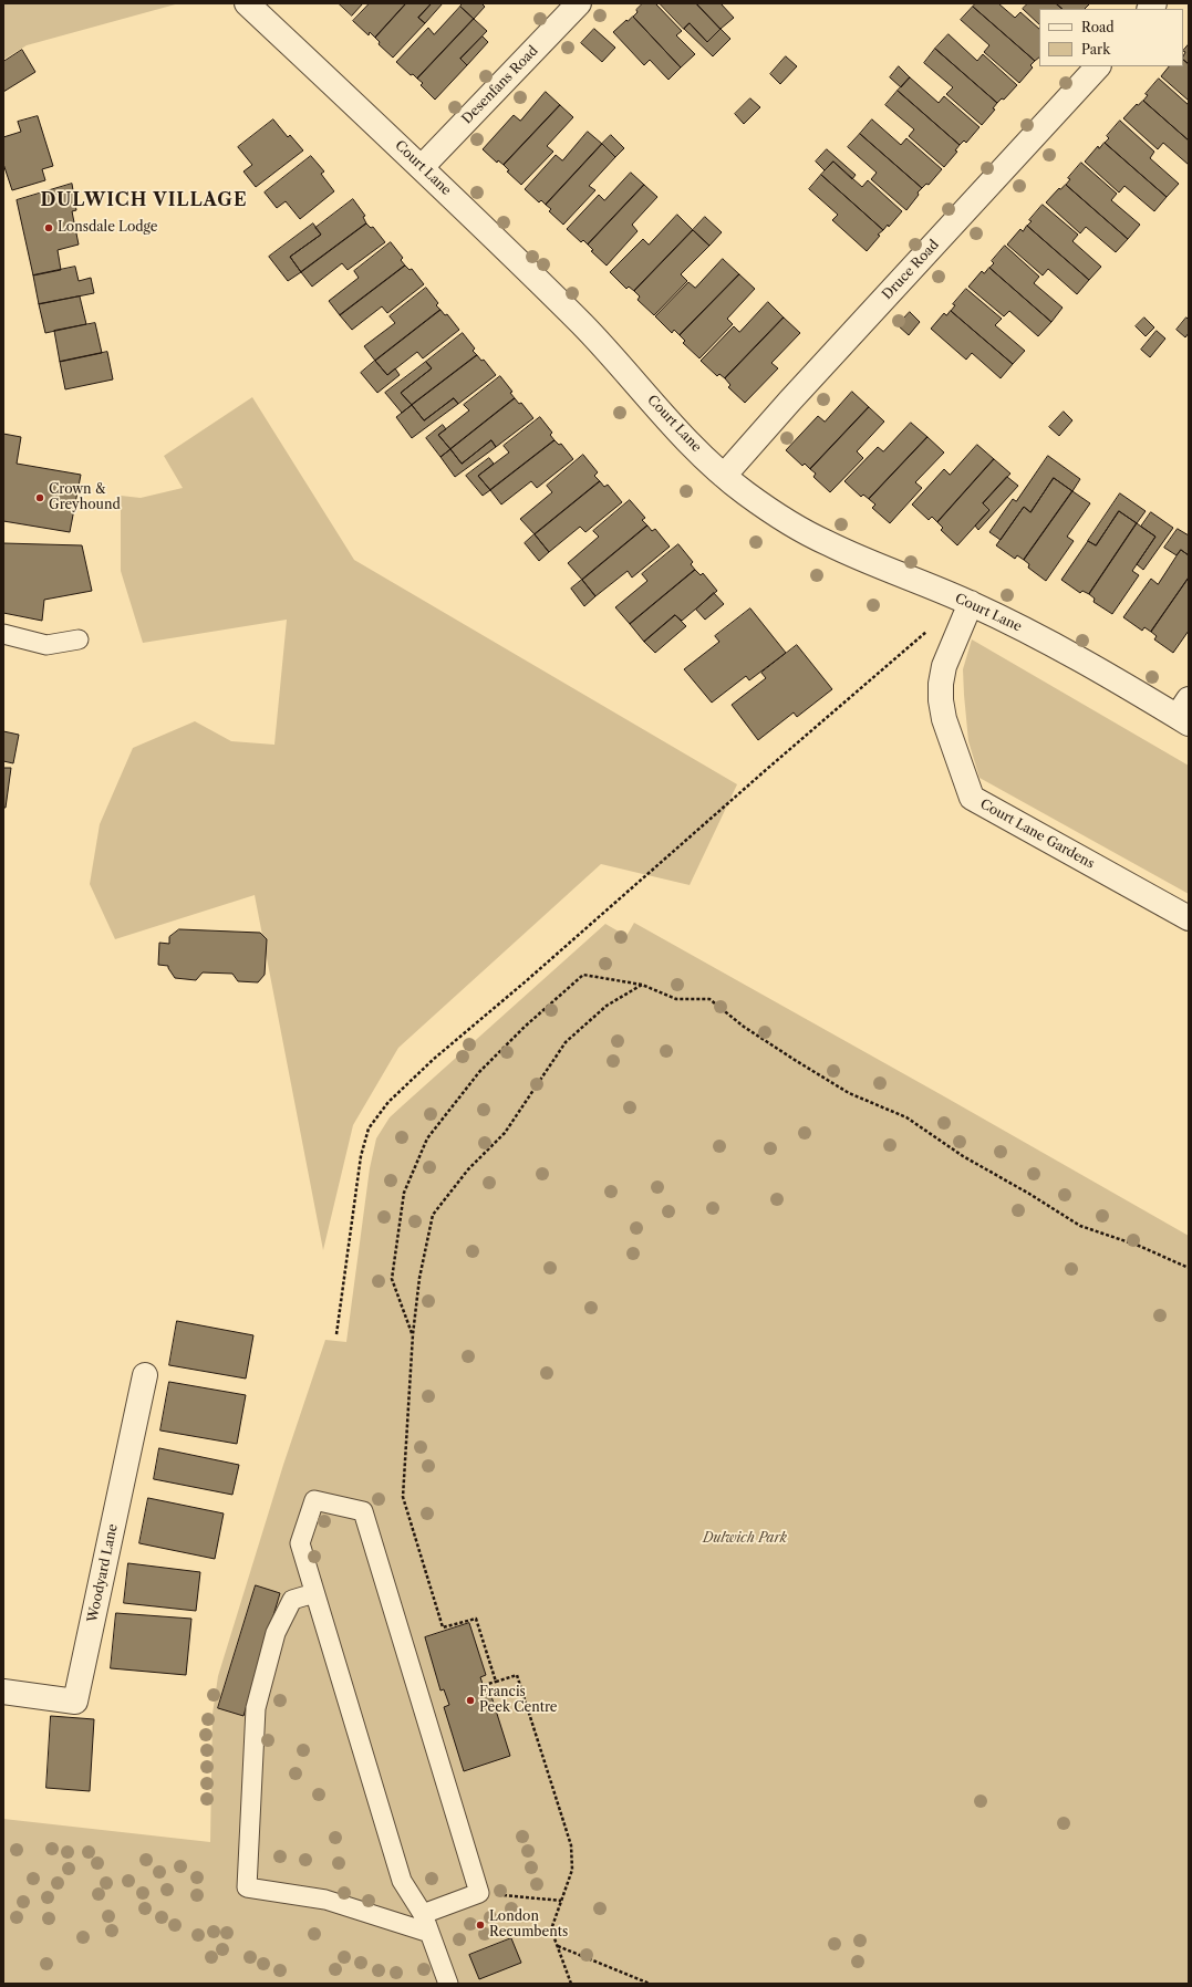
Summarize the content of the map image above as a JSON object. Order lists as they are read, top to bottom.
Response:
{
  "streets": {
    "street": [
      "Desenfans Road",
      "Court Lane",
      "Druce Road",
      "Court Lane Gardens",
      "Woodyard Lane"
    ]
  },
  "crossings": [
    ["Desenfans Road", "Court Lane"],
    ["Court Lane", "Druce Road"],
    ["Court Lane", "Court Lane Gardens"]
  ],
  "districts": ["DULWICH VILLAGE"],
  "parks": ["Dulwich Park"],
  "places": [
    "Lonsdale Lodge",
    "Crown & Greyhound",
    "Francis Peek Centre",
    "London Recumbents"
  ],
  "legend": ["Road", "Park"]
}
